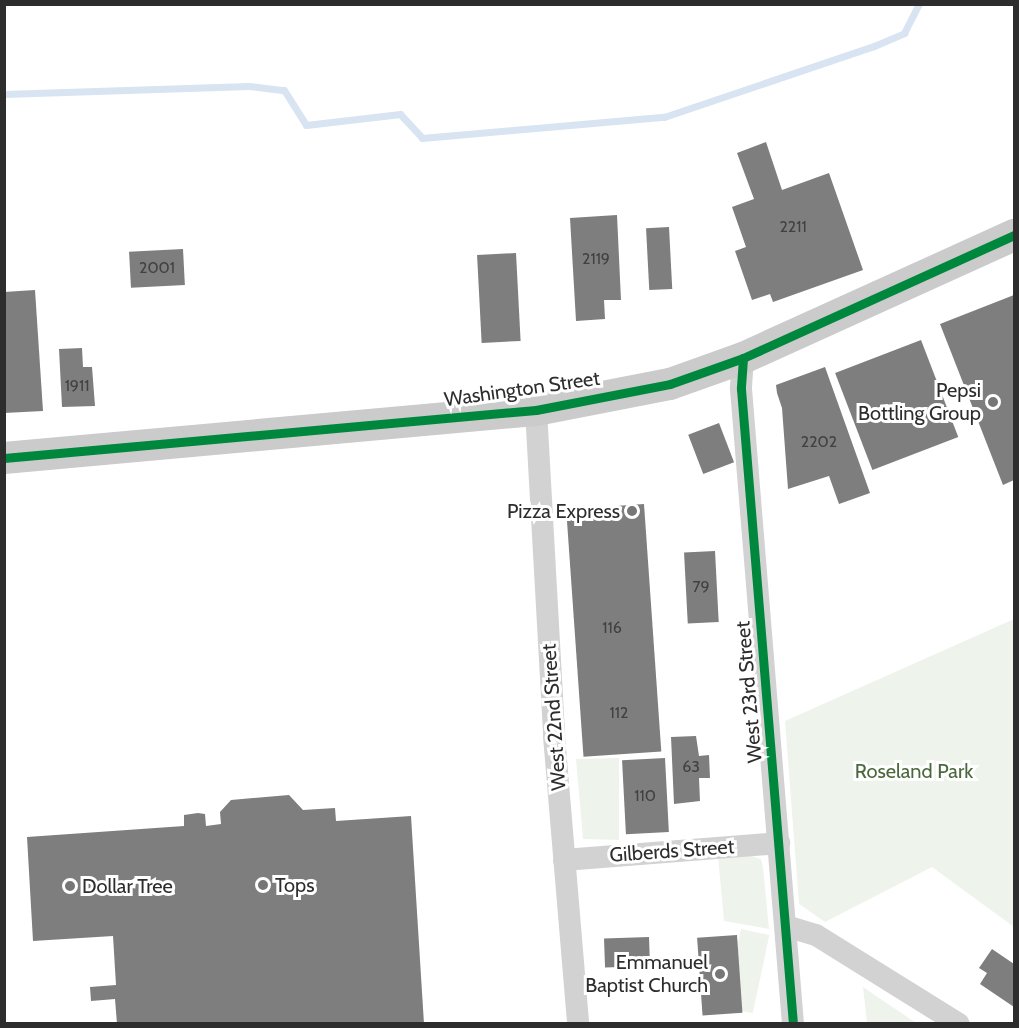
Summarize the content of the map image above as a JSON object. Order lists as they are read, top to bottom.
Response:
{
  "streets": {
    "main road": ["Washington Street"],
    "street": ["West 23rd Street", "West 22nd Street", "Gilberds Street"]
  },
  "crossings": [
    ["Washington Street", "West 23rd Street"],
    ["Washington Street", "West 22nd Street"],
    ["West 23rd Street", "Gilberds Street"],
    ["West 22nd Street", "Gilberds Street"]
  ],
  "parks": ["Roseland Park"],
  "places": [
    "Pepsi Bottling Group",
    "Pizza Express",
    "Tops",
    "Dollar Tree",
    "Emmanuel Baptist Church"
  ],
  "house_numbers": [
    "2211",
    "2119",
    "2001",
    "1911",
    "2202",
    "79",
    "116",
    "112",
    "63",
    "110"
  ]
}
